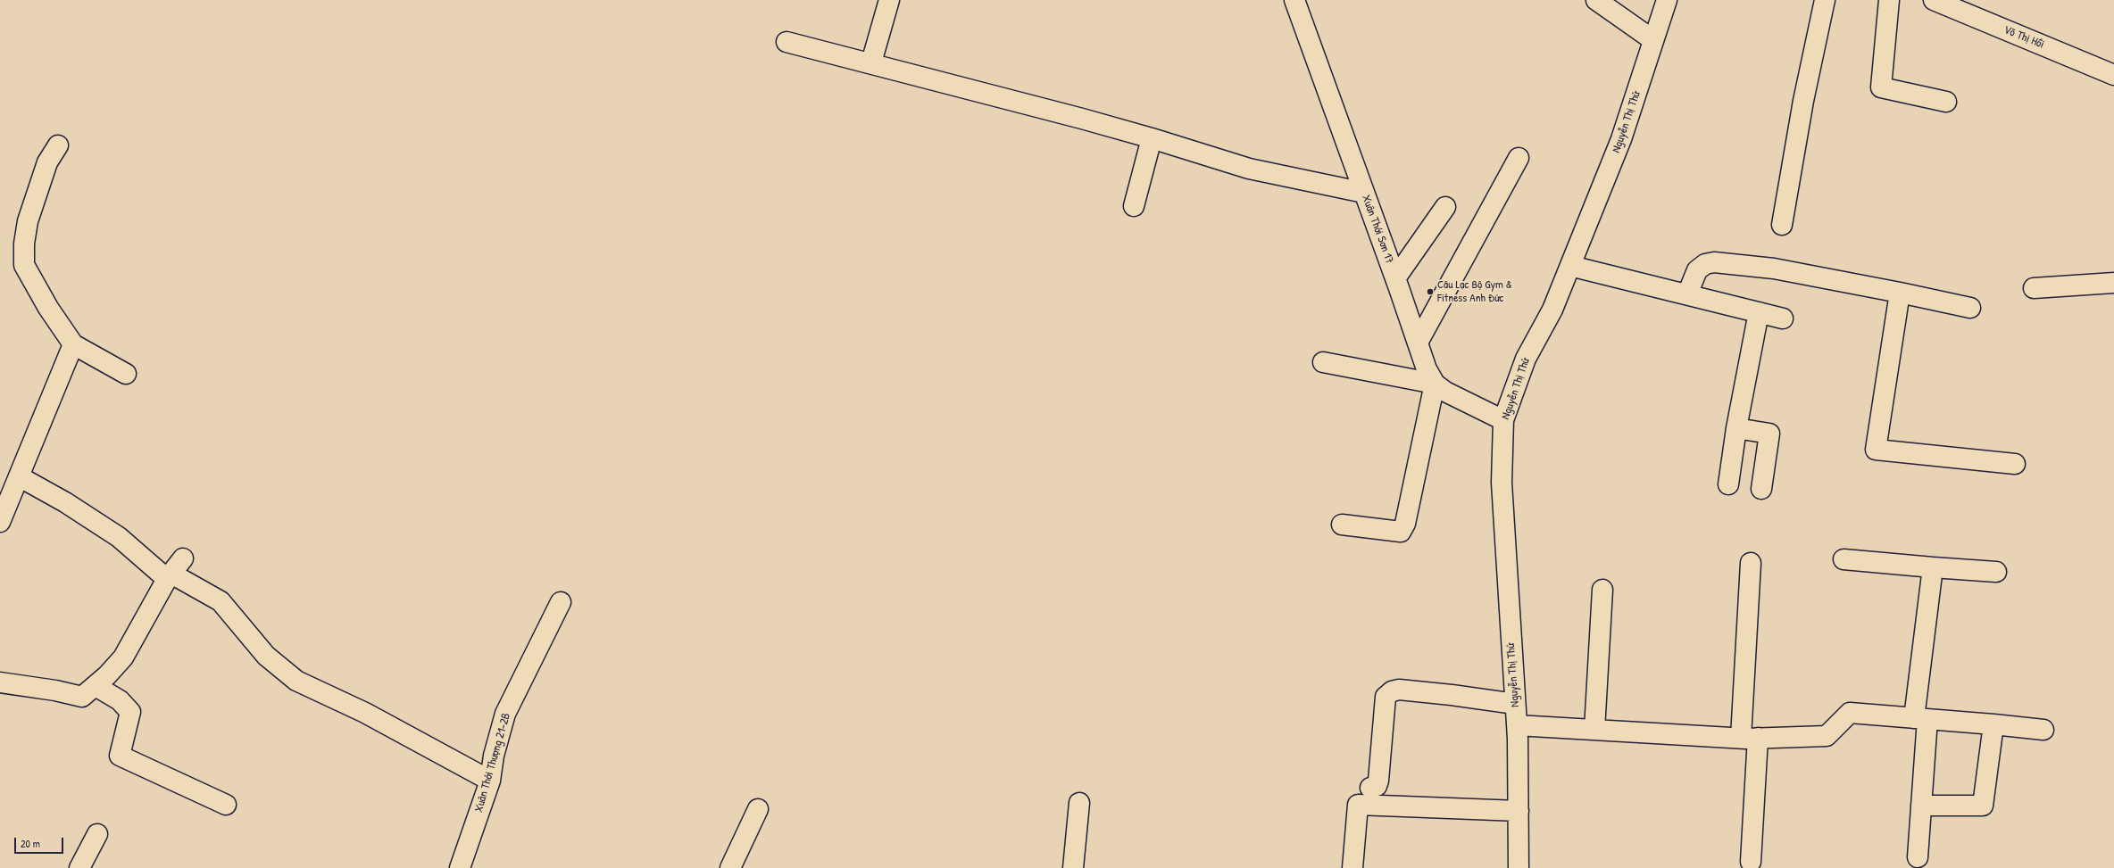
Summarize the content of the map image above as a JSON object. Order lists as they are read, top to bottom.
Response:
{
  "streets": {
    "street": [
      "Võ Thị Hồi",
      "Nguyễn Thị Thử",
      "Xuân Thới Sơn 17",
      "Xuân Thới Thượng 21-2B"
    ]
  },
  "crossings": [
    ["Nguyễn Thị Thử", "Xuân Thới Sơn 17"]
  ],
  "places": ["Câu Lạc Bộ Gym & Fitness Anh Đức"],
  "scale_bar": "20 m"
}
